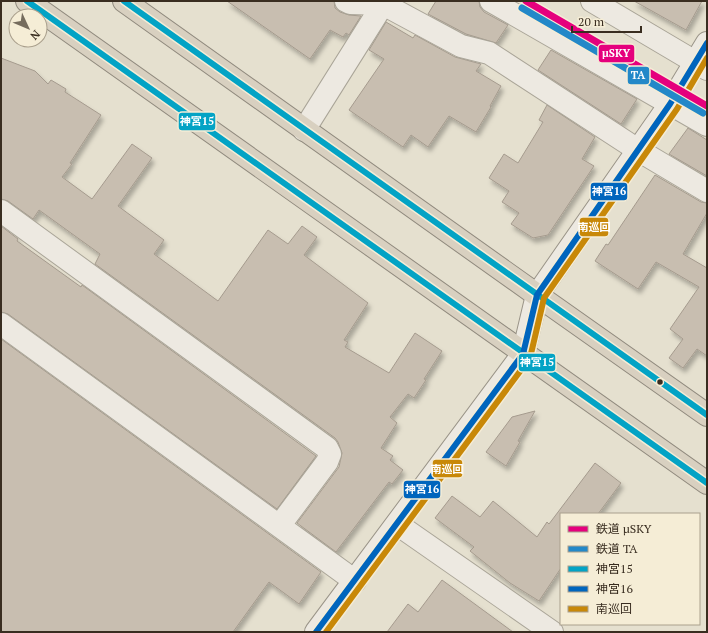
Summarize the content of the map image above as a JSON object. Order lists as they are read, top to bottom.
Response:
{
  "lines": [
    "rail line μSKY",
    "transit line 神宮15",
    "rail line TA",
    "transit line 神宮16",
    "transit line 南巡回"
  ],
  "legend": [
    "鉄道 μSKY",
    "鉄道 TA",
    "神宮15",
    "神宮16",
    "南巡回"
  ],
  "scale_bar": "20 m",
  "north": "bottom right"
}
